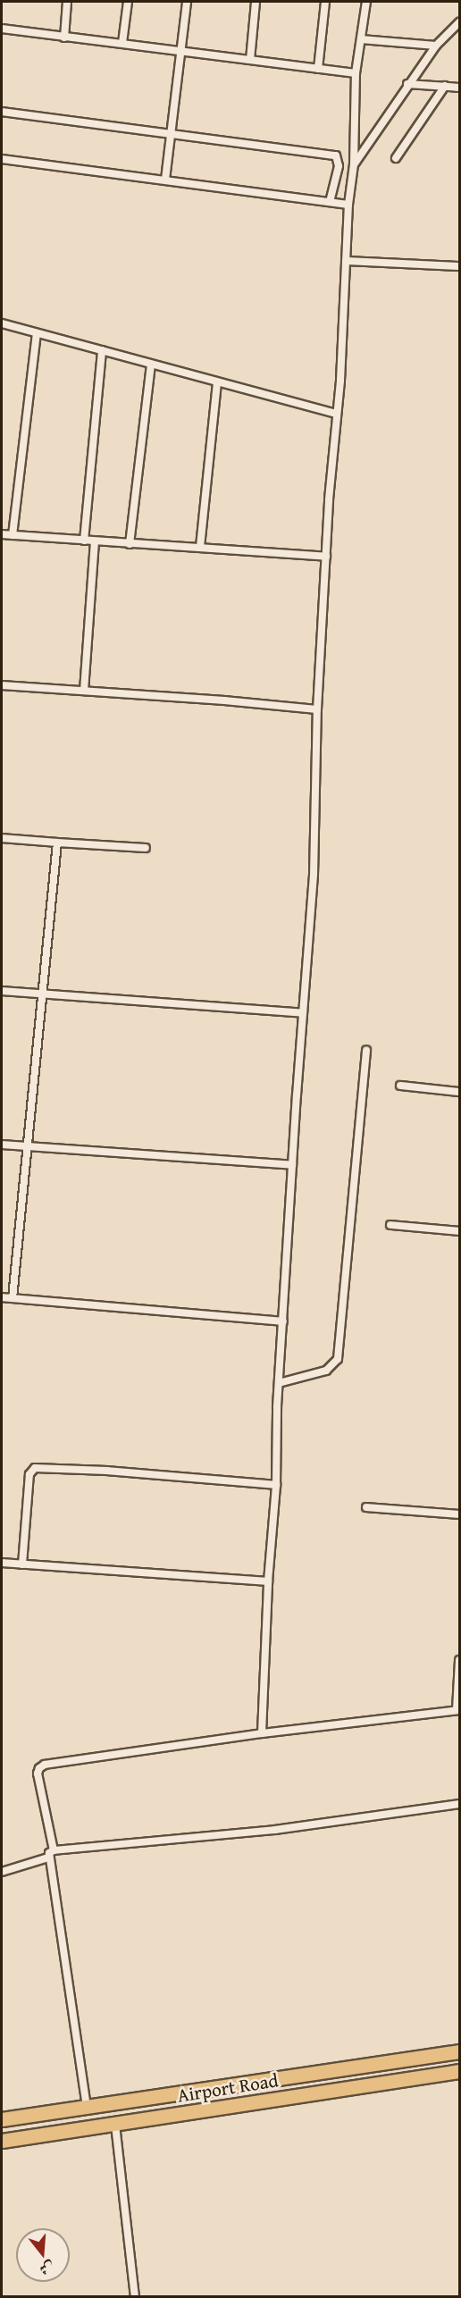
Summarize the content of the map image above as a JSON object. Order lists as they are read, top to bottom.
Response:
{
  "streets": {
    "highway": ["Airport Road"]
  },
  "north": "bottom"
}
